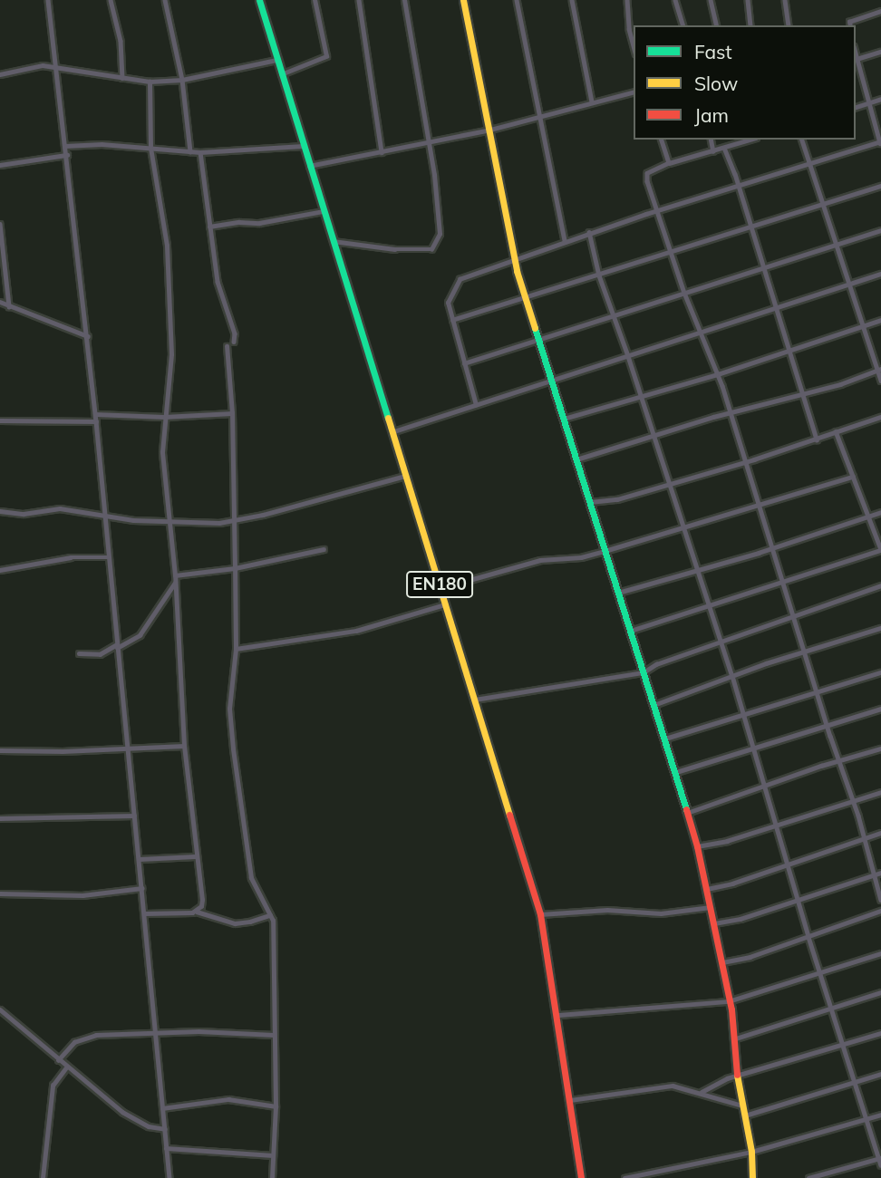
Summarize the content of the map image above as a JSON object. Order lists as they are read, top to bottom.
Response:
{
  "streets": {
    "street": ["EN180"]
  },
  "legend": ["Fast", "Slow", "Jam"]
}
